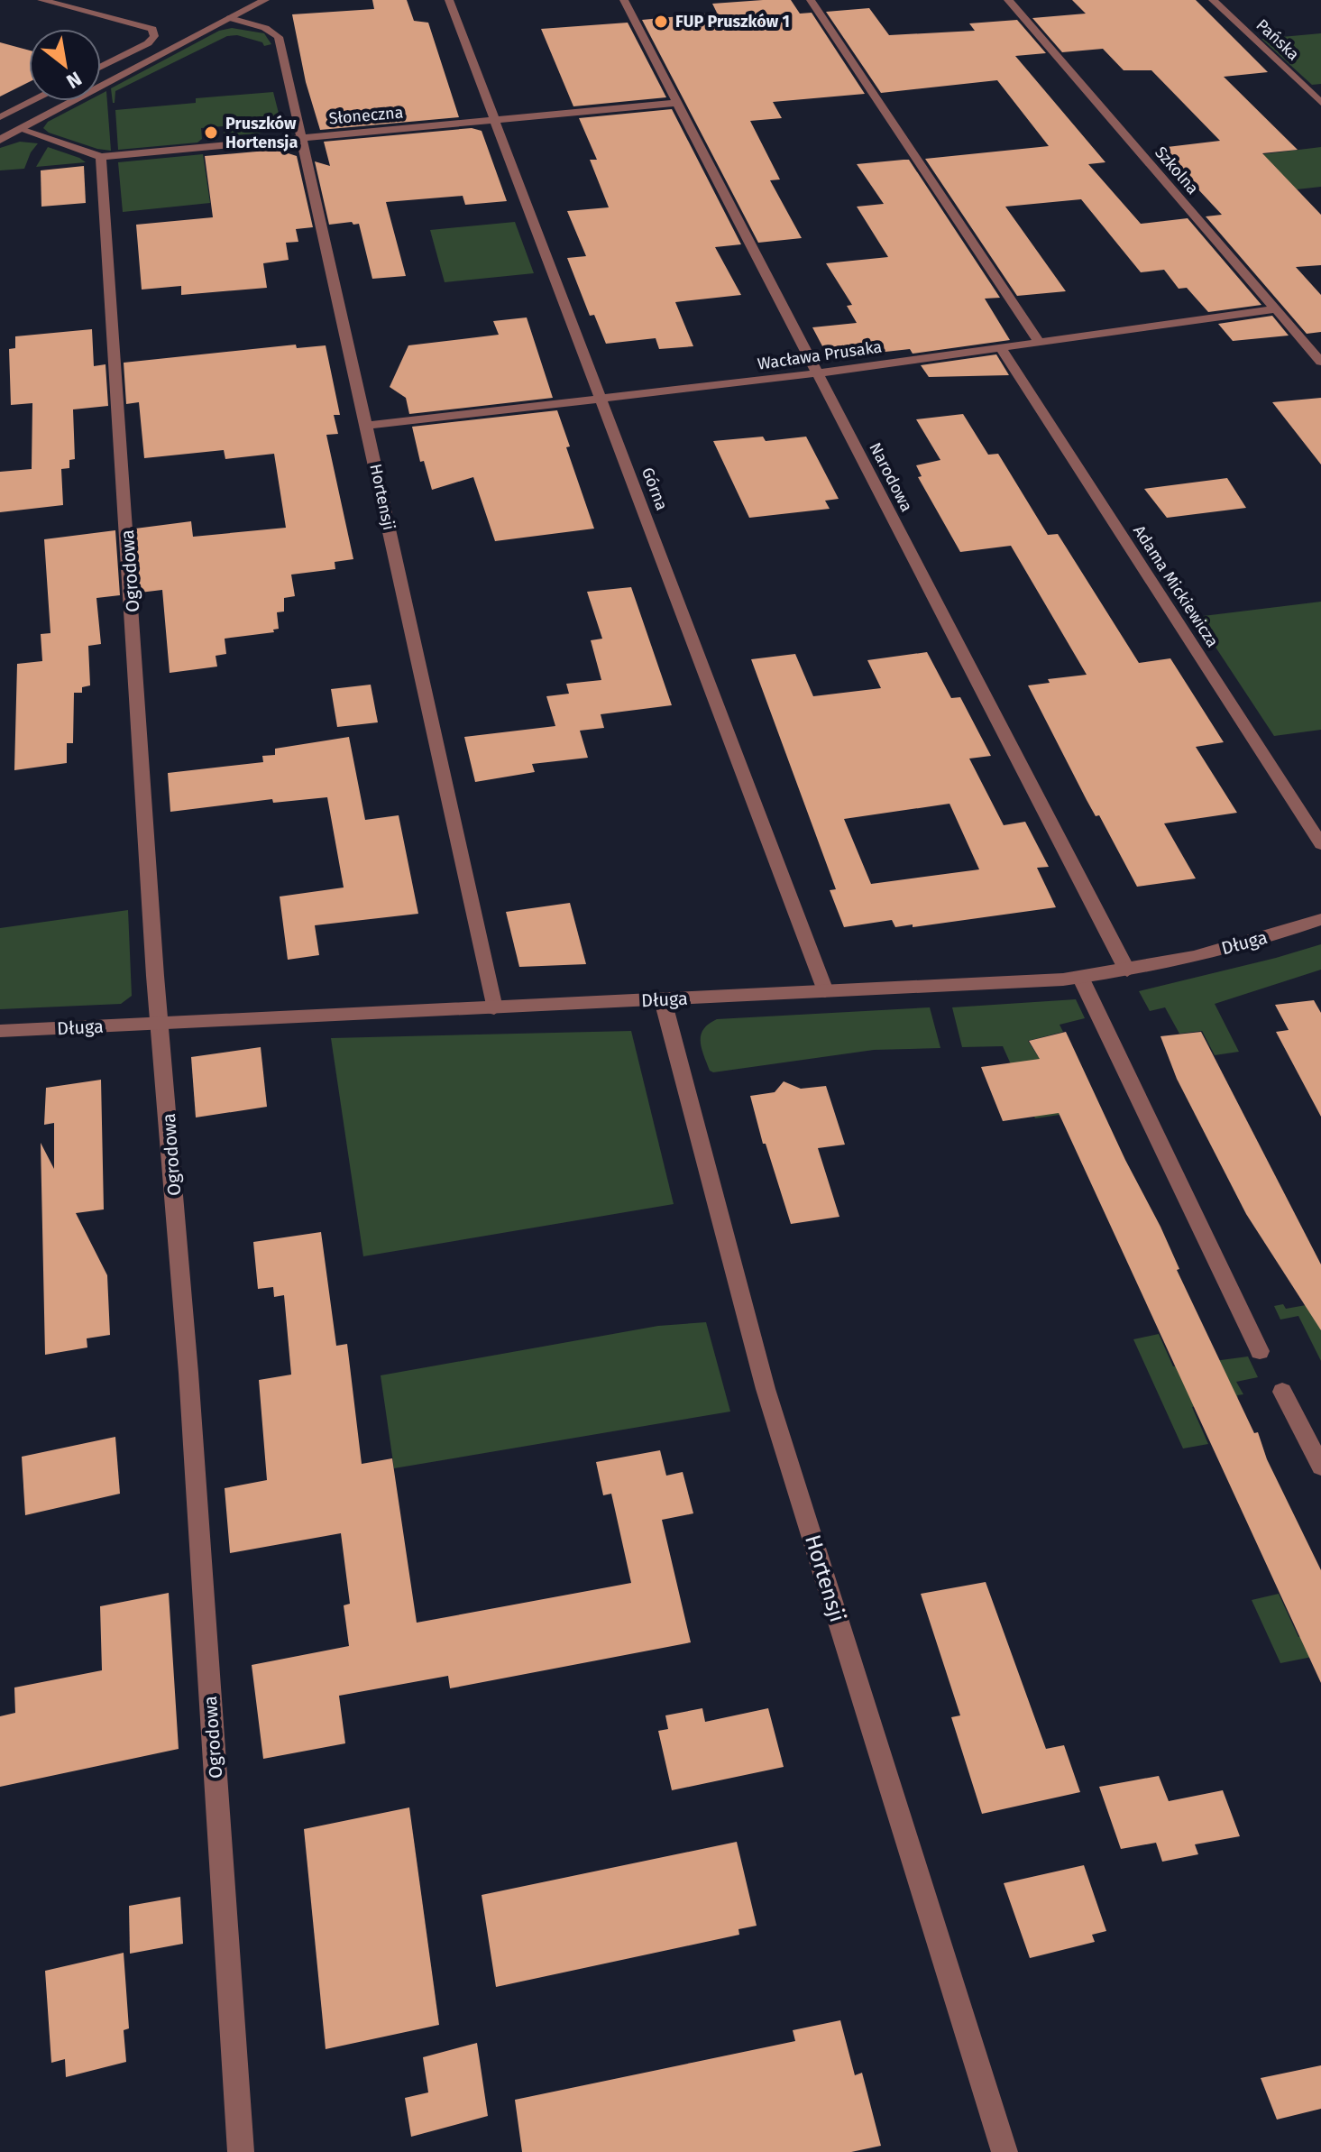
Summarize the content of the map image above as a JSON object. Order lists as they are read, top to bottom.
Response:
{
  "streets": {
    "street": [
      "Pańska",
      "Słoneczna",
      "Szkolna",
      "Wacława Prusaka",
      "Narodowa",
      "Górna",
      "Hortensji",
      "Ogrodowa",
      "Adama Mickiewicza",
      "Długa"
    ]
  },
  "crossings": [
    ["Słoneczna", "Narodowa"],
    ["Słoneczna", "Górna"],
    ["Słoneczna", "Hortensji"],
    ["Słoneczna", "Ogrodowa"],
    ["Szkolna", "Wacława Prusaka"],
    ["Wacława Prusaka", "Narodowa"],
    ["Wacława Prusaka", "Górna"],
    ["Wacława Prusaka", "Hortensji"],
    ["Wacława Prusaka", "Adama Mickiewicza"],
    ["Narodowa", "Długa"],
    ["Górna", "Długa"],
    ["Hortensji", "Długa"],
    ["Ogrodowa", "Długa"]
  ],
  "places": ["FUP Pruszków 1", "Pruszków Hortensja"],
  "north": "bottom right"
}
